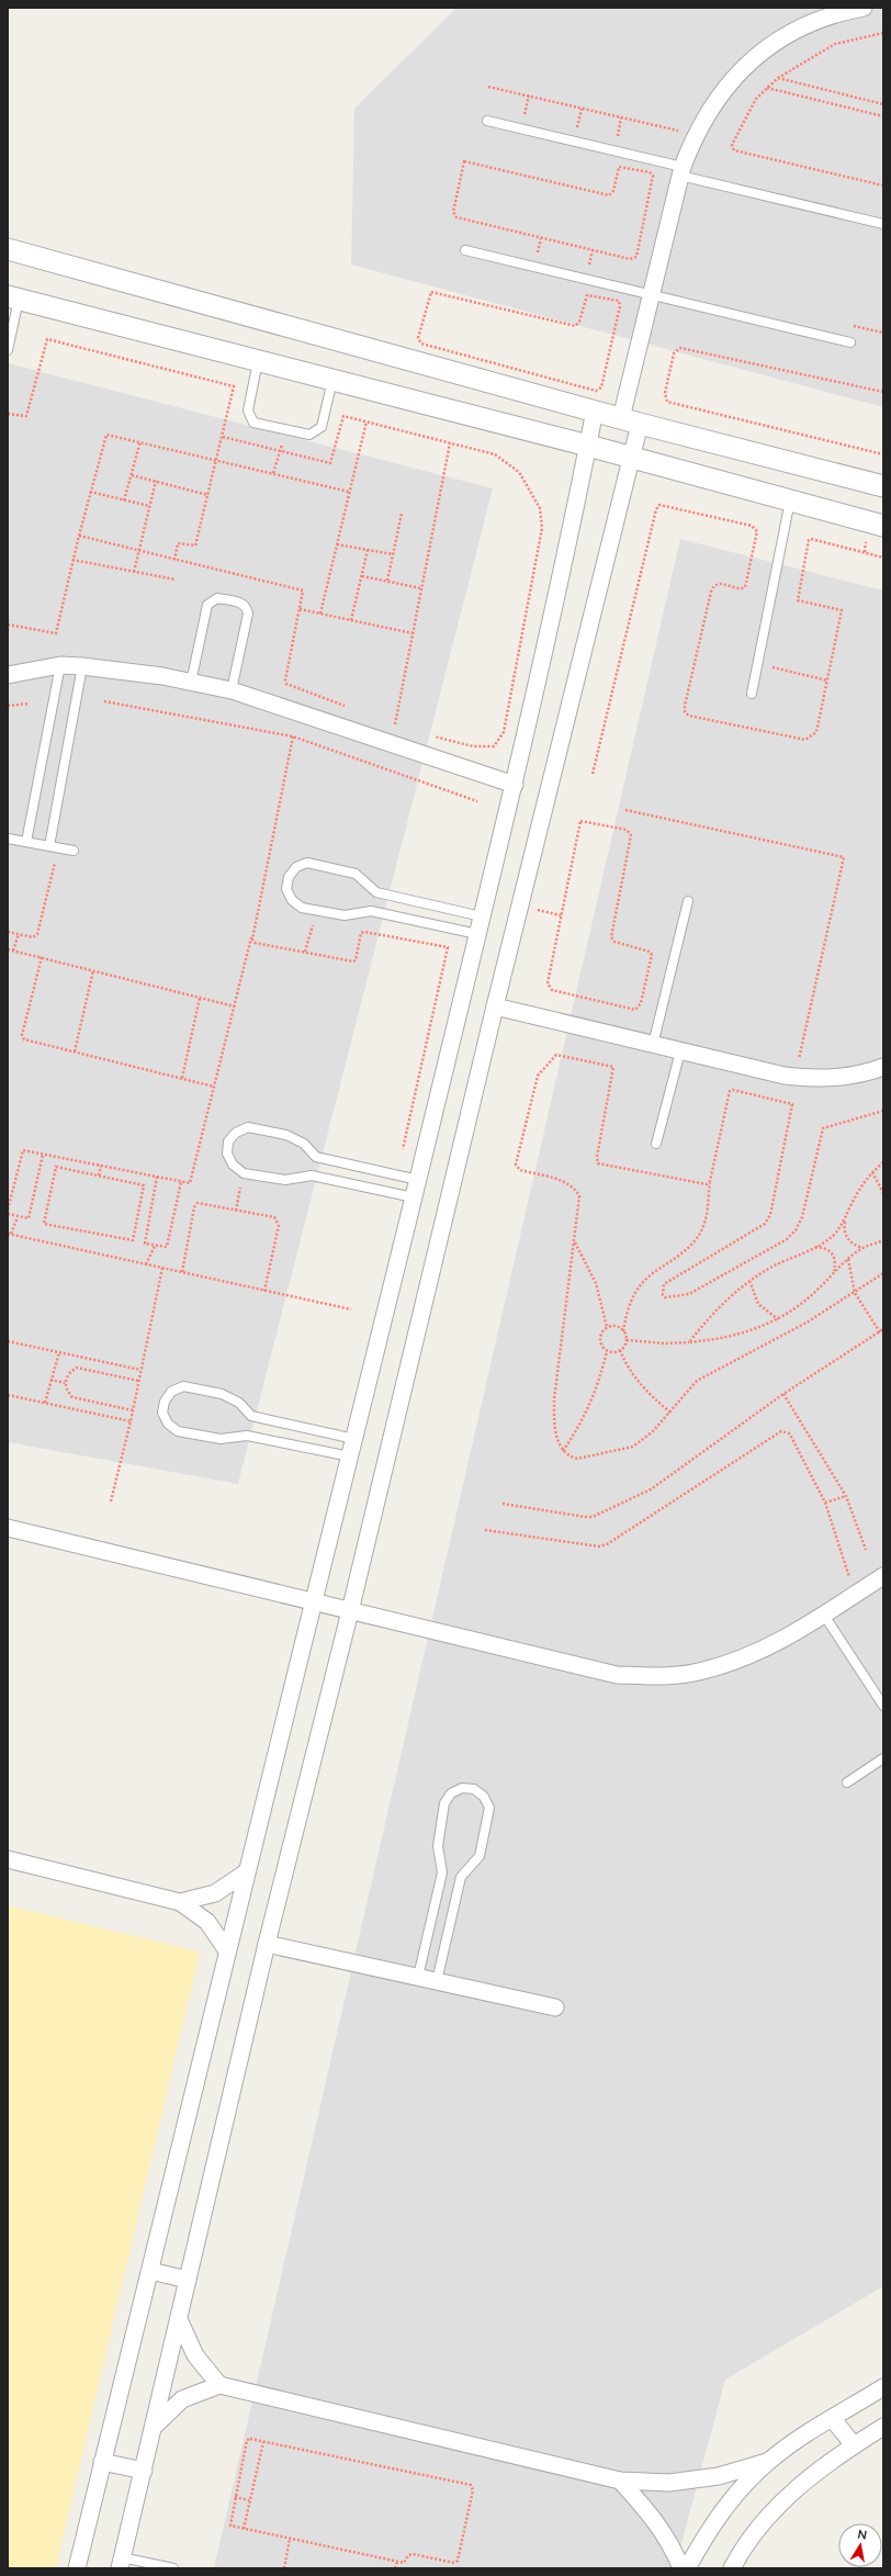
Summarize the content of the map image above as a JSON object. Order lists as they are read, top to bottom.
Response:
{
  "north": "top"
}
